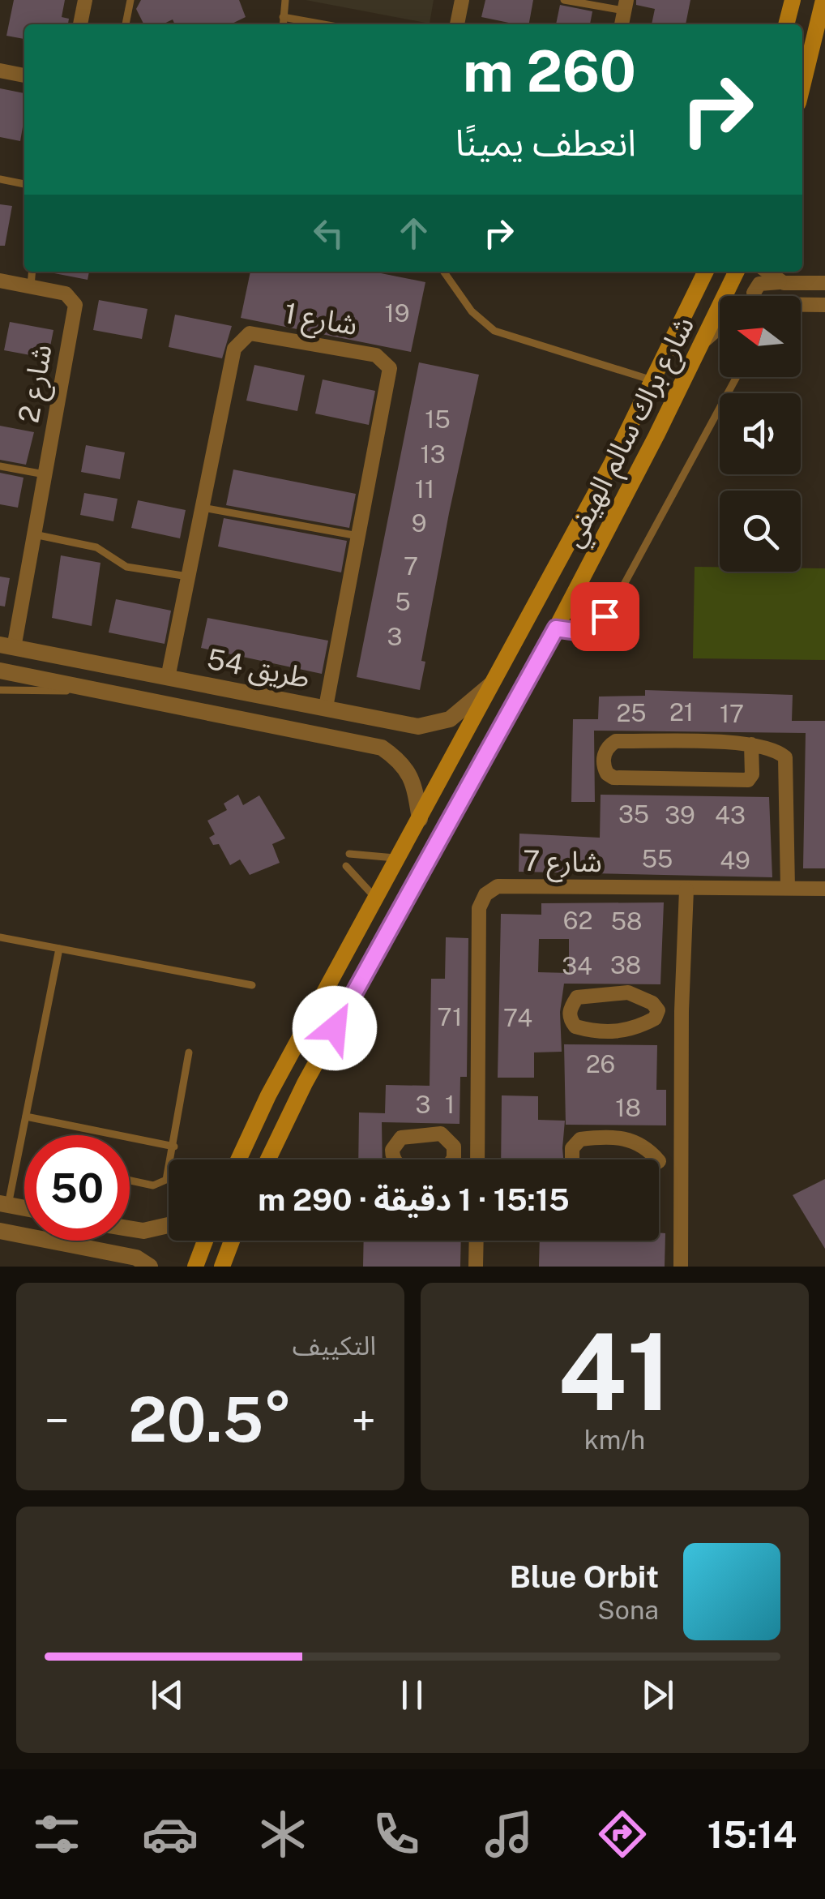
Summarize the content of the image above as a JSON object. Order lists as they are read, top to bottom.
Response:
{
  "streets": {
    "main road": ["شارع براك سالم الهيفي"],
    "street": [
      "شارع 1",
      "شارع 2",
      "طريق 54",
      "شارع 7"
    ]
  },
  "crossings": [
    ["شارع 1", "طريق 54"],
    ["شارع 2", "طريق 54"],
    ["شارع براك سالم الهيفي", "طريق 54"]
  ],
  "house_numbers": [
    "19",
    "15",
    "13",
    "11",
    "9",
    "7",
    "5",
    "3",
    "21",
    "25",
    "17",
    "35",
    "39",
    "43",
    "55",
    "49",
    "62",
    "58",
    "38",
    "34",
    "71",
    "74",
    "26",
    "3",
    "1",
    "18"
  ],
  "north": "left",
  "page": {
    "turn": ["260 m", "انعطف يمينًا"],
    "limit": "50",
    "trip": "15:15 · 1 دقيقة · 290 m",
    "tile": [
      ["41", "km/h"],
      "التكييف"
    ],
    "heat": ["−", "20.5°", "+"],
    "song": ["Blue Orbit", "Sona"],
    "tabs": "15:14"
  }
}
